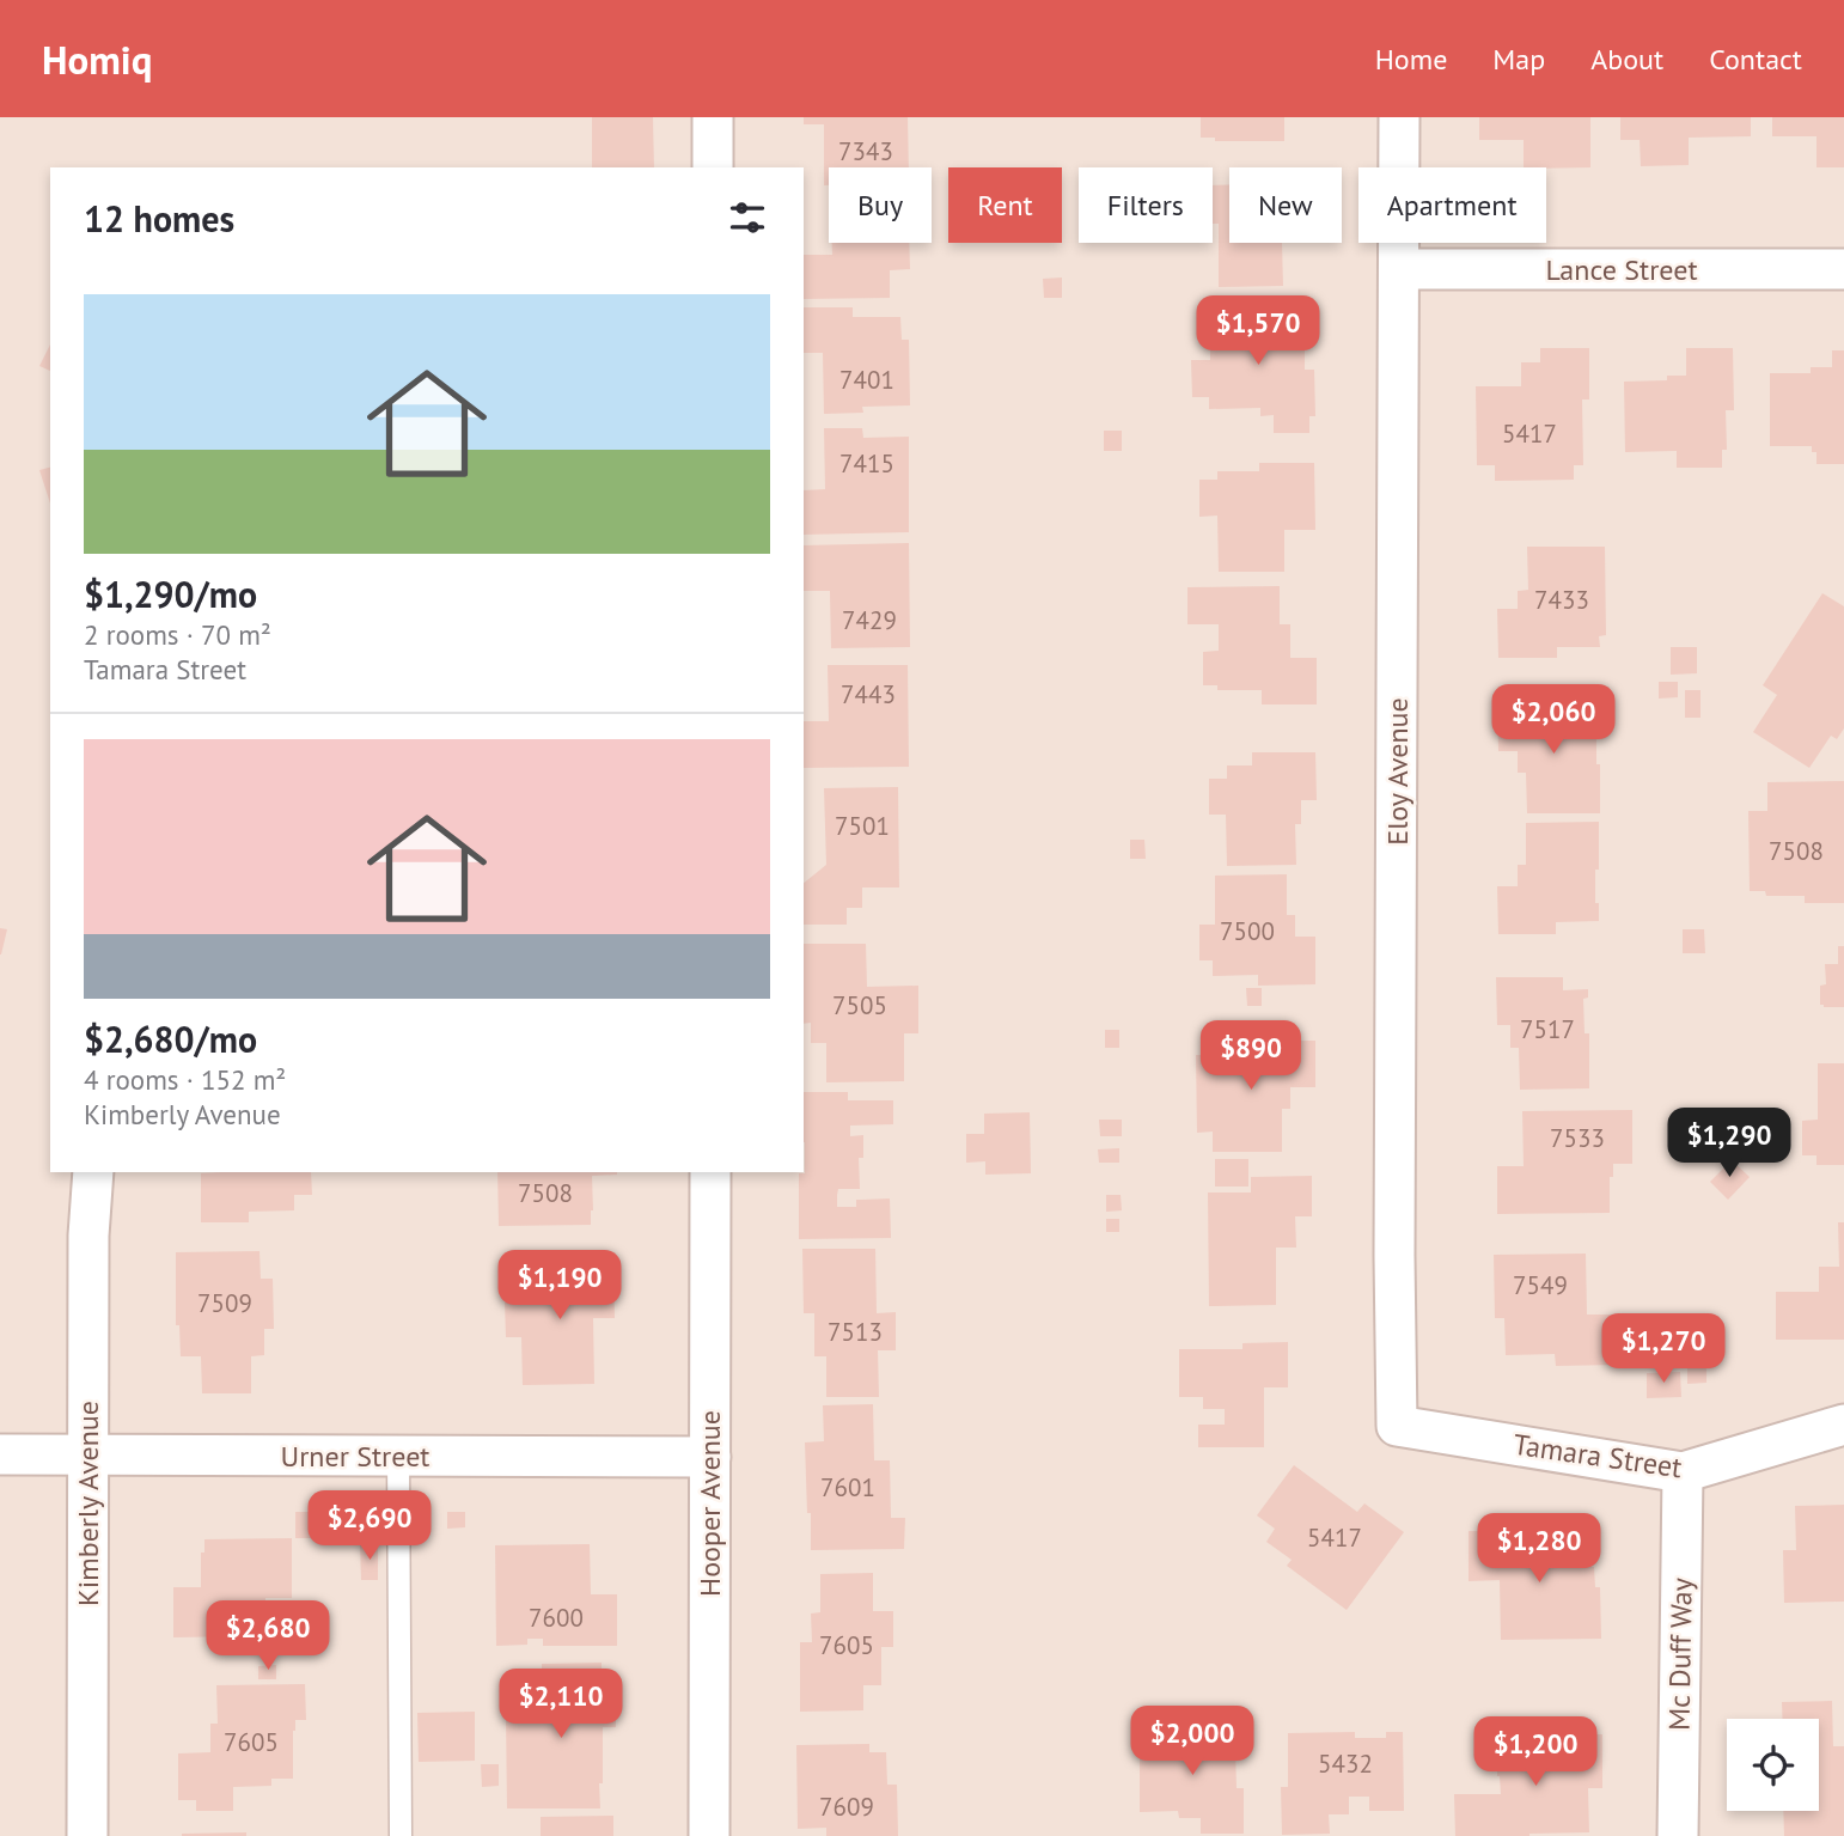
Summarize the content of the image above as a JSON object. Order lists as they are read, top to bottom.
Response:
{
  "streets": {
    "street": [
      "Lance Street",
      "Eloy Avenue",
      "Urner Street",
      "Tamara Street",
      "Kimberly Avenue",
      "Hooper Avenue",
      "Mc Duff Way"
    ]
  },
  "crossings": [
    ["Lance Street", "Eloy Avenue"],
    ["Eloy Avenue", "Tamara Street"],
    ["Urner Street", "Kimberly Avenue"],
    ["Urner Street", "Hooper Avenue"],
    ["Tamara Street", "Mc Duff Way"]
  ],
  "house_numbers": [
    "7343",
    "7401",
    "5417",
    "7415",
    "7433",
    "7429",
    "7443",
    "7501",
    "7508",
    "7500",
    "7505",
    "7517",
    "7533",
    "7508",
    "7549",
    "7509",
    "7513",
    "7601",
    "5417",
    "7600",
    "7605",
    "7605",
    "5432",
    "7609"
  ],
  "page": {
    "header": "Homiq",
    "nav": [
      "Home",
      "Map",
      "About",
      "Contact"
    ],
    "chip": [
      "Buy",
      "Rent",
      "Filters",
      "New",
      "Apartment"
    ],
    "heading": "12 homes",
    "list": [
      {
        "name": "$1,290/mo",
        "note": "2 rooms · 70 m² · Tamara Street"
      },
      {
        "name": "$2,680/mo",
        "note": "4 rooms · 152 m² · Kimberly Avenue"
      }
    ],
    "price": [
      "$1,570",
      "$2,060",
      "$890",
      "$1,290",
      "$1,190",
      "$1,270",
      "$2,690",
      "$1,280",
      "$2,680",
      "$2,110",
      "$2,000",
      "$1,200"
    ]
  }
}
